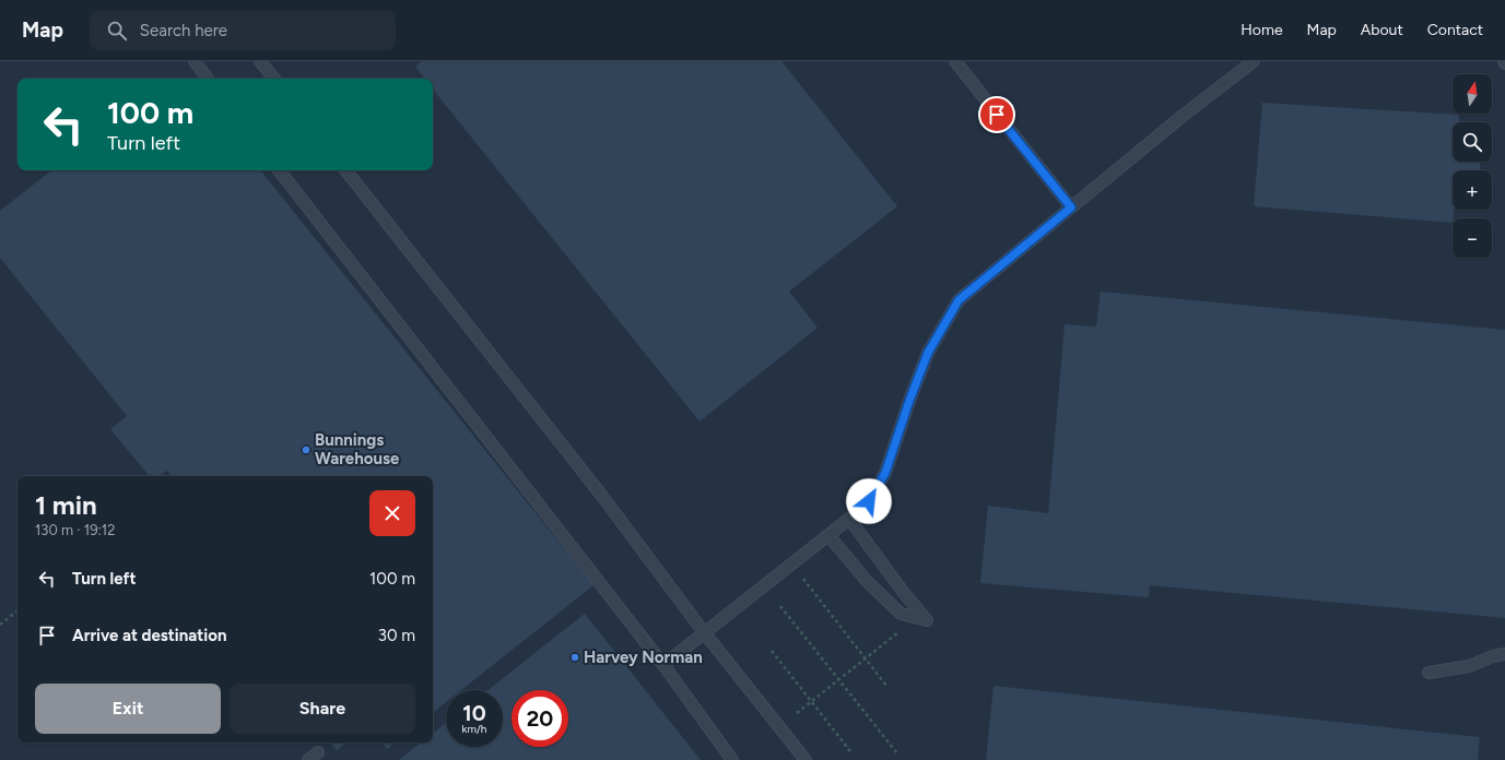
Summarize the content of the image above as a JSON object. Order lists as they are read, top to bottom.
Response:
{
  "places": ["Bunnings Warehouse", "Harvey Norman"],
  "north": "top",
  "page": {
    "header": "Map",
    "search": "Search here",
    "nav": [
      "Home",
      "Map",
      "About",
      "Contact"
    ],
    "map_buttons": ["+", "−"],
    "turn": ["100 m", "Turn left"],
    "heading": ["1 min", "130 m · 19:12"],
    "list": [
      {
        "name": "Turn left",
        "value": "100 m"
      },
      {
        "name": "Arrive at destination",
        "value": "30 m"
      }
    ],
    "buttons": ["Exit", "Share"],
    "speed": "10 km/h",
    "limit": "20"
  }
}
